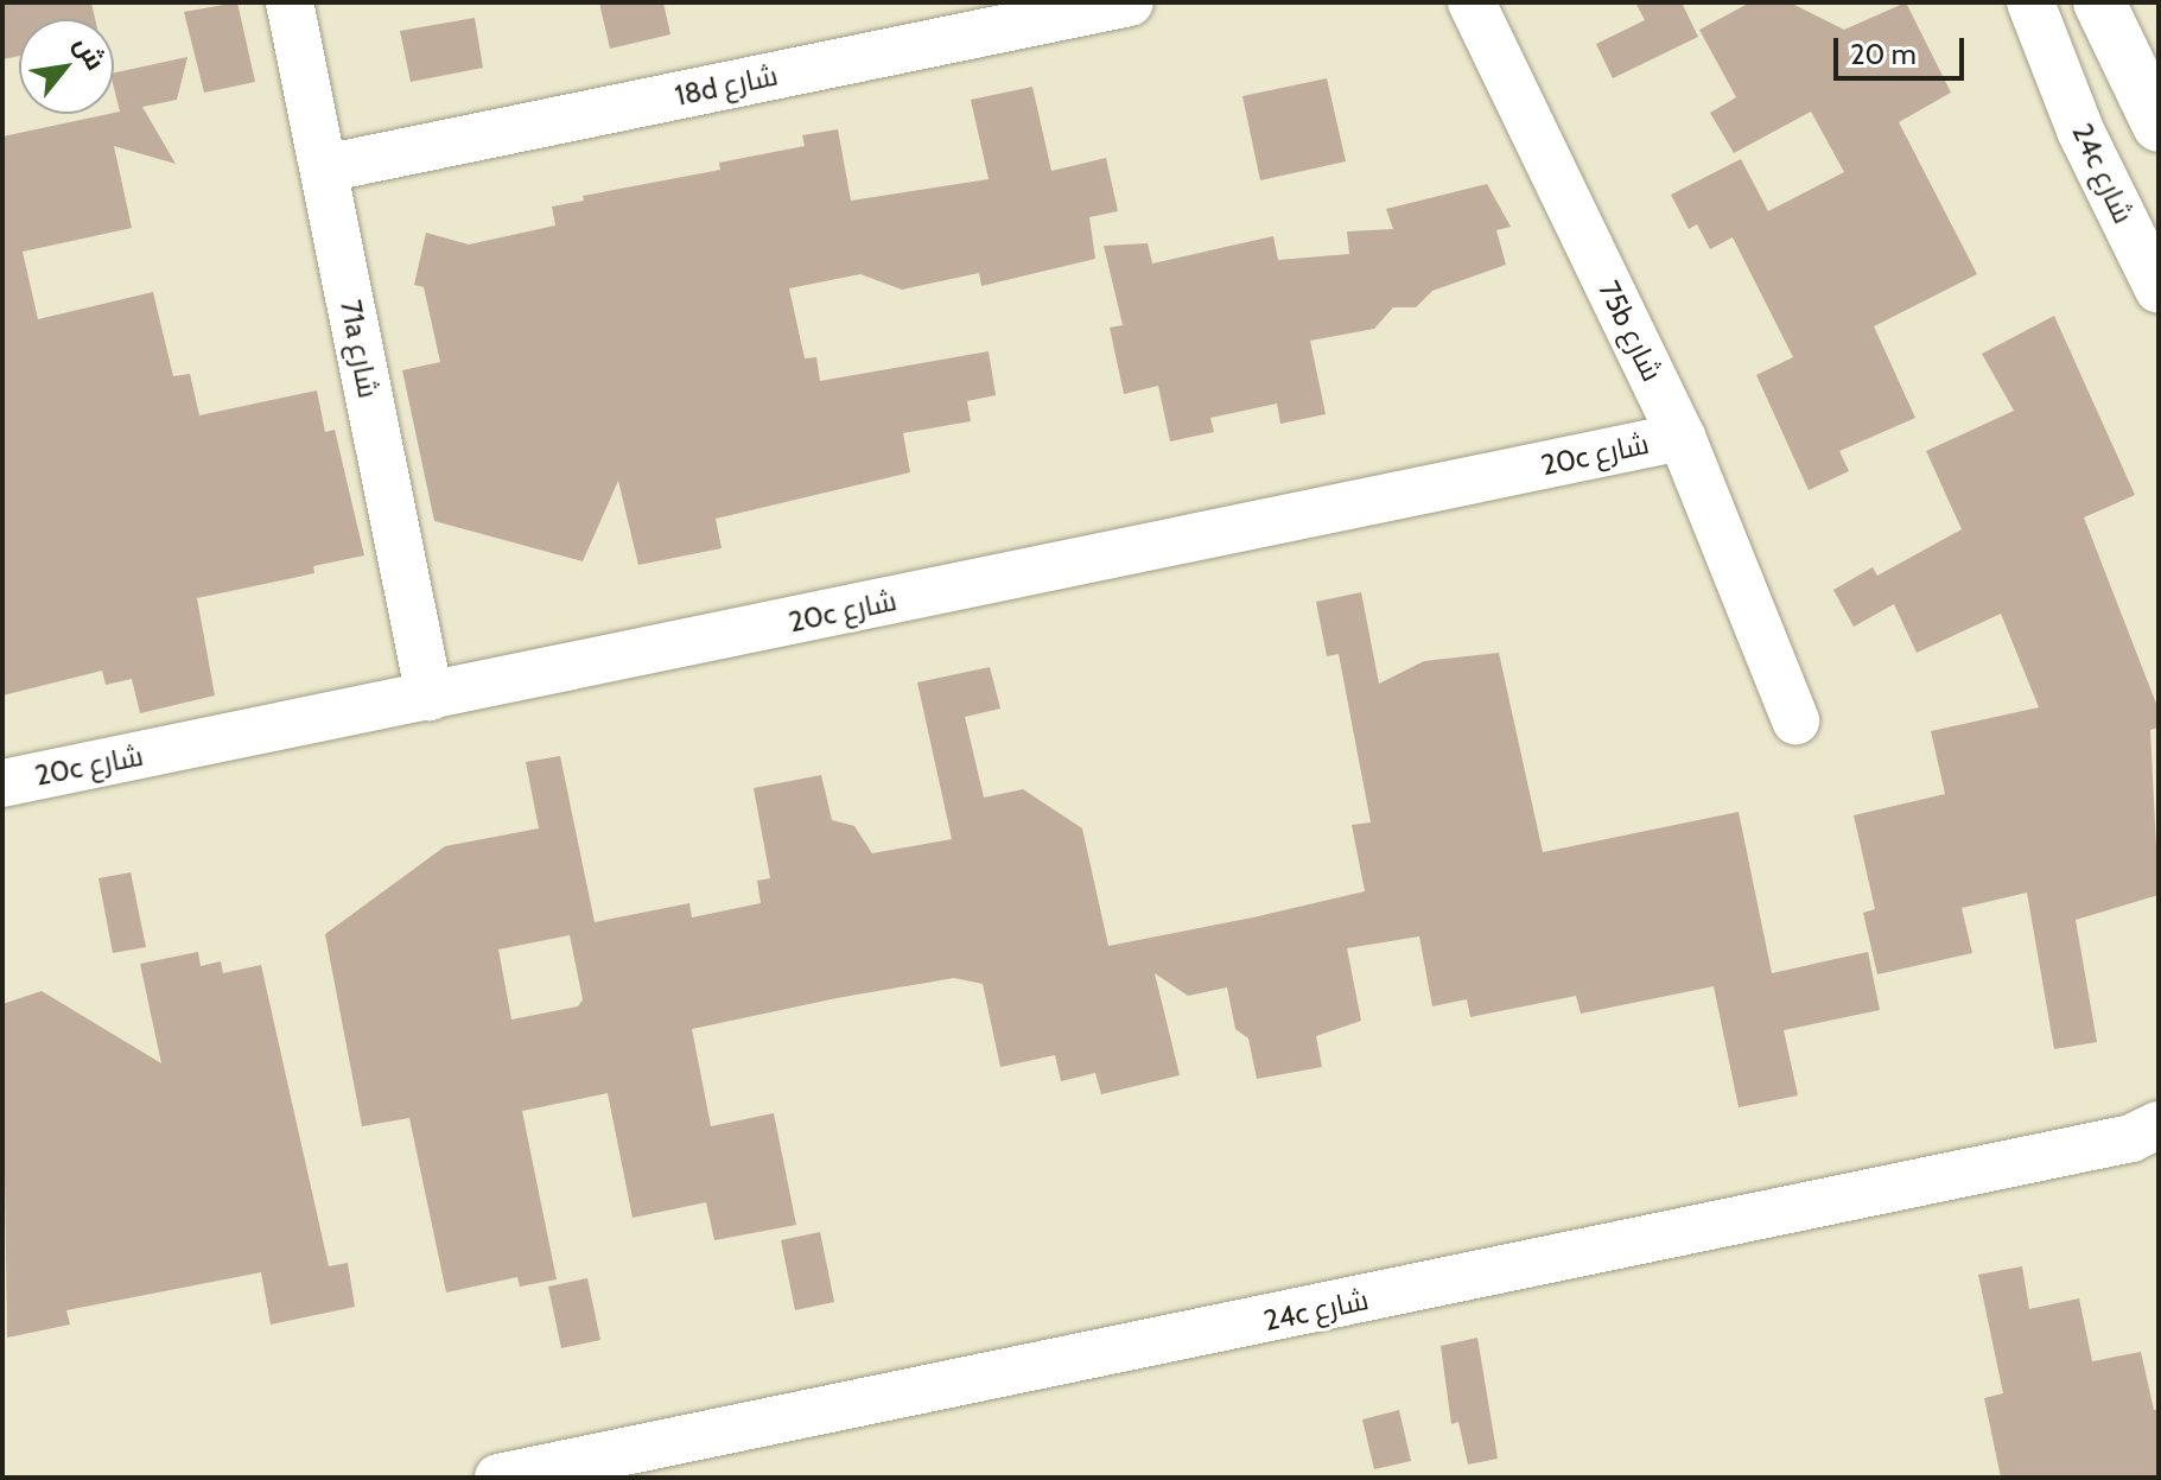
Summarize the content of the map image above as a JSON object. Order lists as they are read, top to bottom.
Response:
{
  "streets": {
    "street": [
      "18d شارع",
      "24c شارع",
      "75b شارع",
      "71a شارع",
      "20c شارع"
    ]
  },
  "crossings": [
    ["18d شارع", "71a شارع"],
    ["75b شارع", "20c شارع"],
    ["71a شارع", "20c شارع"]
  ],
  "scale_bar": "20 m",
  "north": "top right"
}
